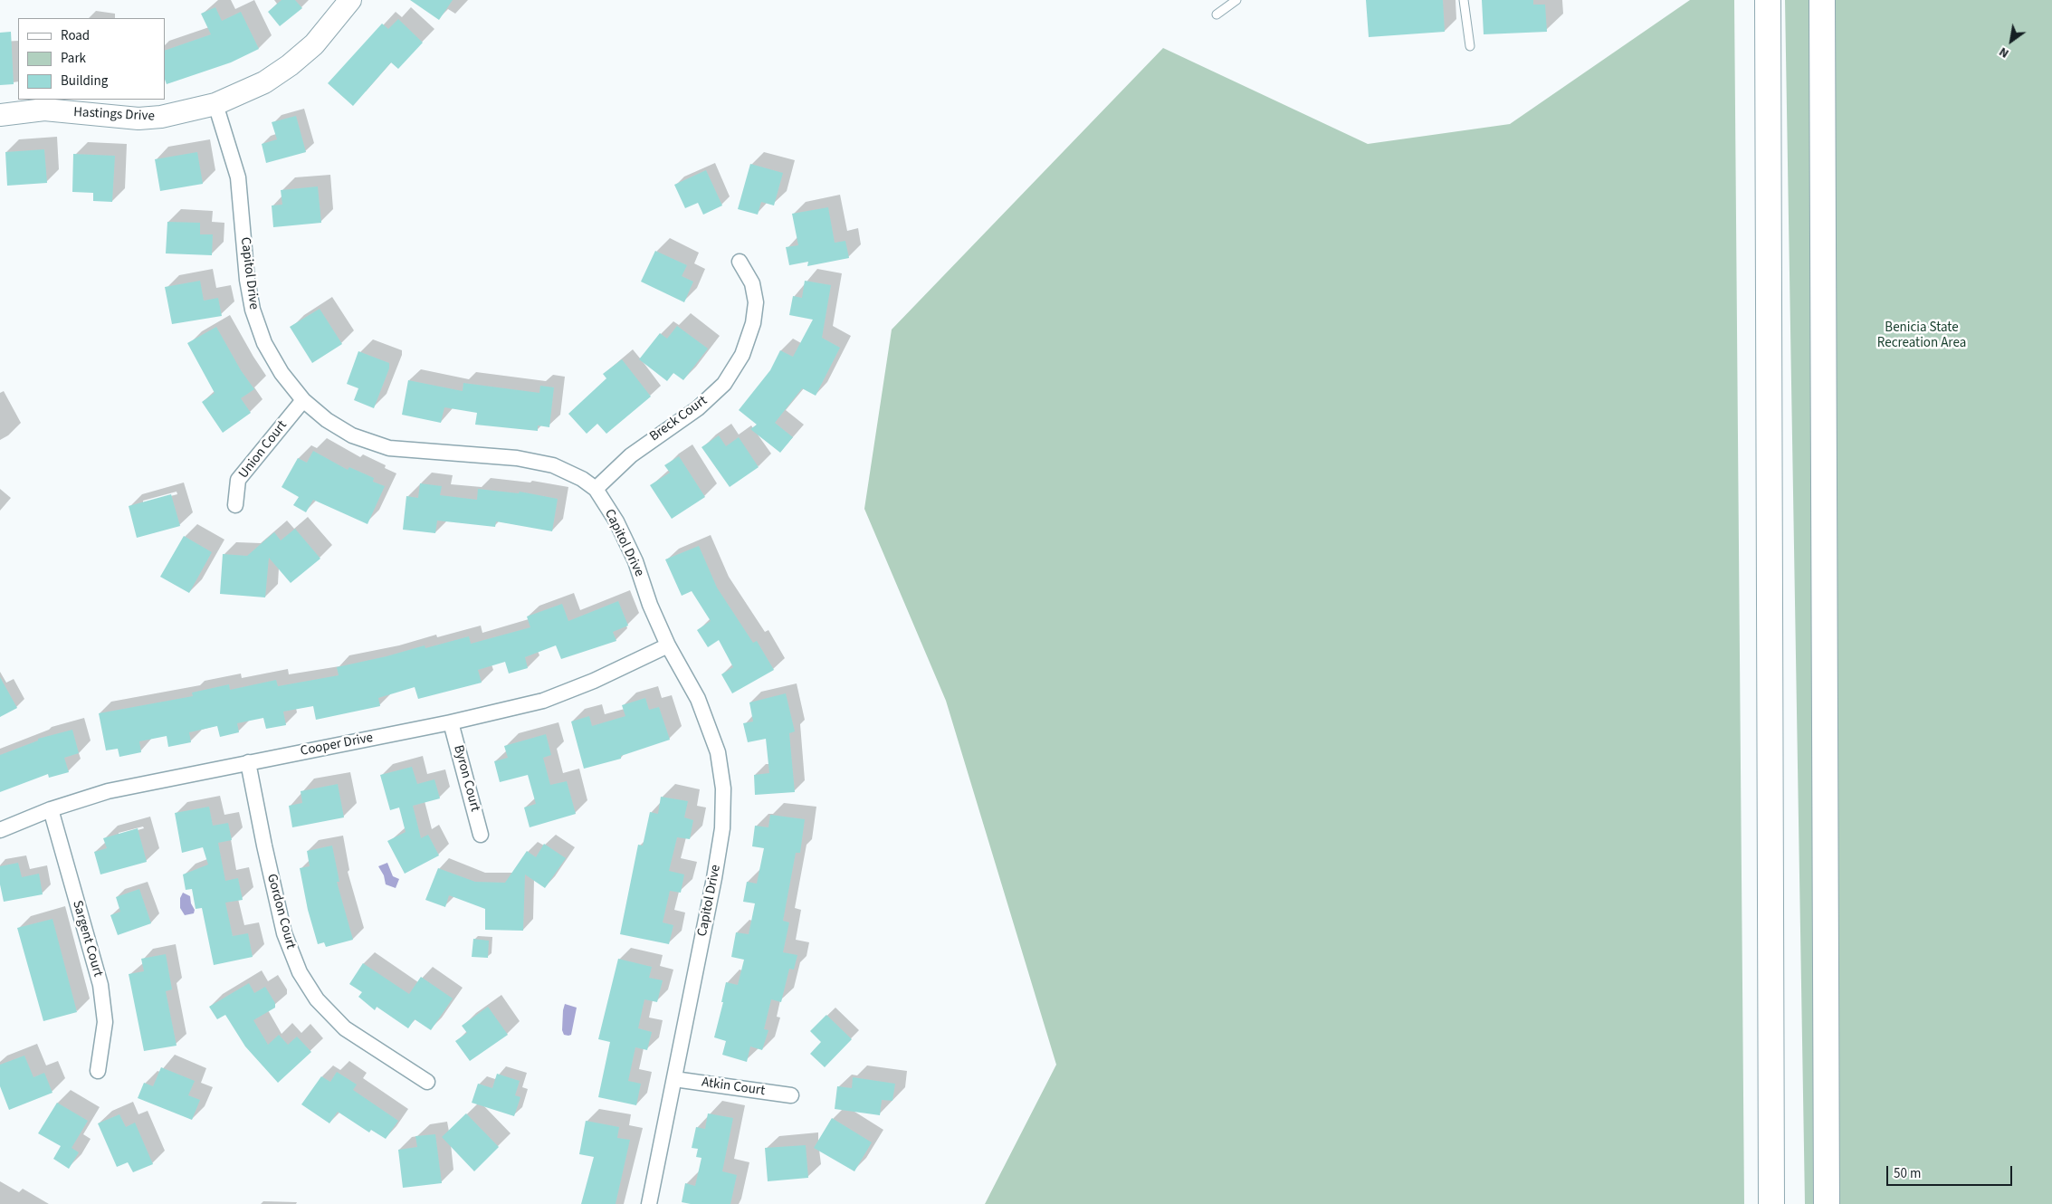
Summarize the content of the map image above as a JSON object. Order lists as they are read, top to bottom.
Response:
{
  "streets": {
    "street": [
      "Hastings Drive",
      "Capitol Drive",
      "Breck Court",
      "Union Court",
      "Cooper Drive",
      "Byron Court",
      "Gordon Court",
      "Sargent Court",
      "Atkin Court"
    ]
  },
  "crossings": [
    ["Hastings Drive", "Capitol Drive"],
    ["Capitol Drive", "Breck Court"],
    ["Capitol Drive", "Union Court"],
    ["Capitol Drive", "Cooper Drive"],
    ["Capitol Drive", "Atkin Court"],
    ["Cooper Drive", "Byron Court"],
    ["Cooper Drive", "Gordon Court"],
    ["Cooper Drive", "Sargent Court"]
  ],
  "parks": ["Benicia State Recreation Area"],
  "legend": ["Road", "Park", "Building"],
  "scale_bar": "50 m",
  "north": "bottom left"
}
